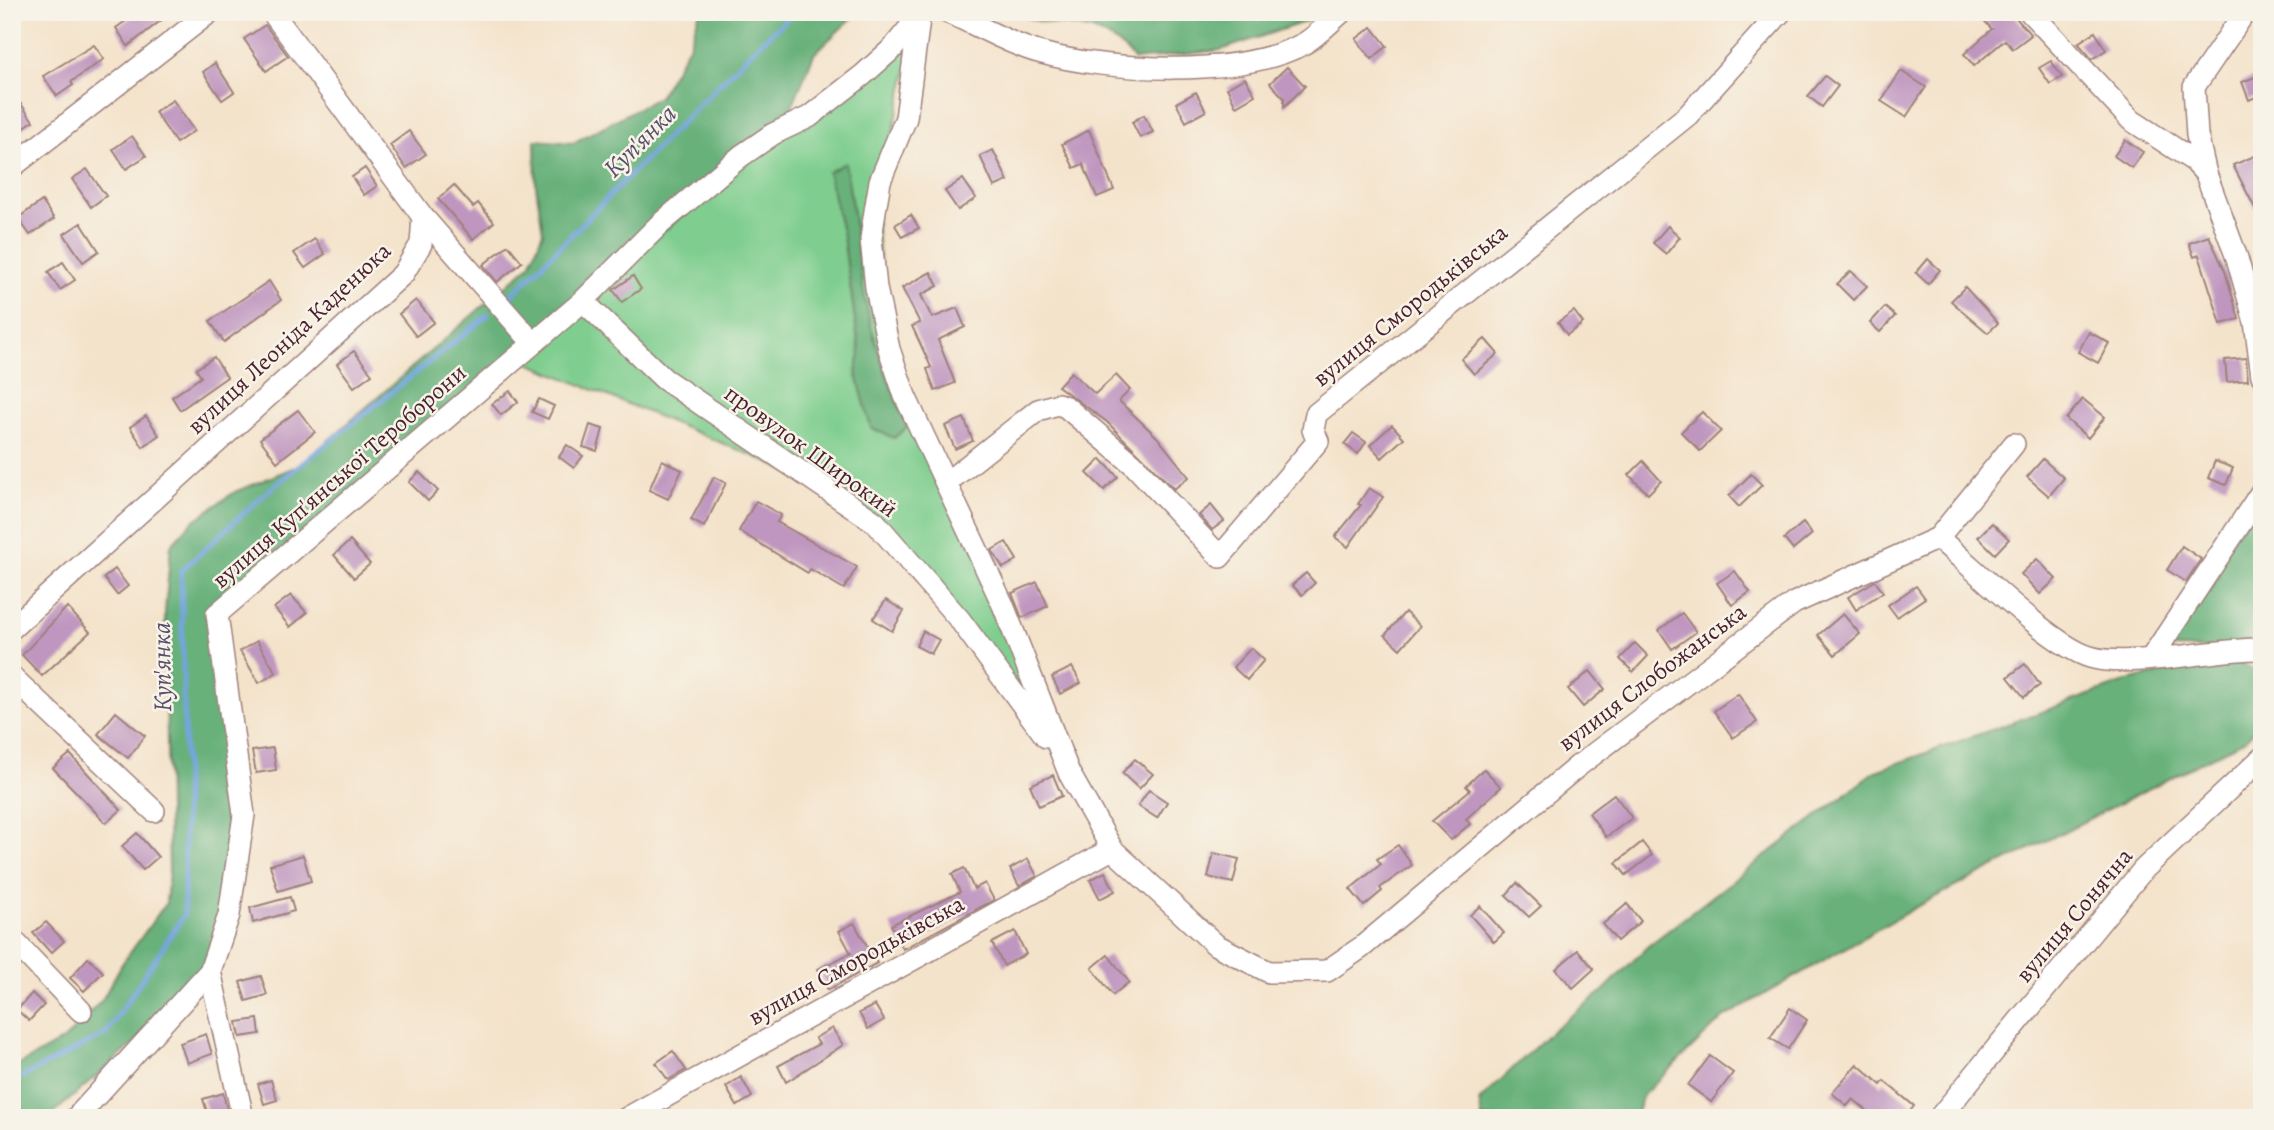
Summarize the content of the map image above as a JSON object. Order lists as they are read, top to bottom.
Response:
{
  "streets": {
    "street": [
      "вулиця Смородьківська",
      "вулиця Леоніда Каденюка",
      "провулок Широкий",
      "вулиця Куп'янської Тероборони",
      "вулиця Слобожанська",
      "вулиця Сонячна"
    ]
  },
  "crossings": [
    ["вулиця Смородьківська", "вулиця Слобожанська"],
    ["провулок Широкий", "вулиця Куп'янської Тероборони"]
  ],
  "water": ["Куп'янка"]
}
